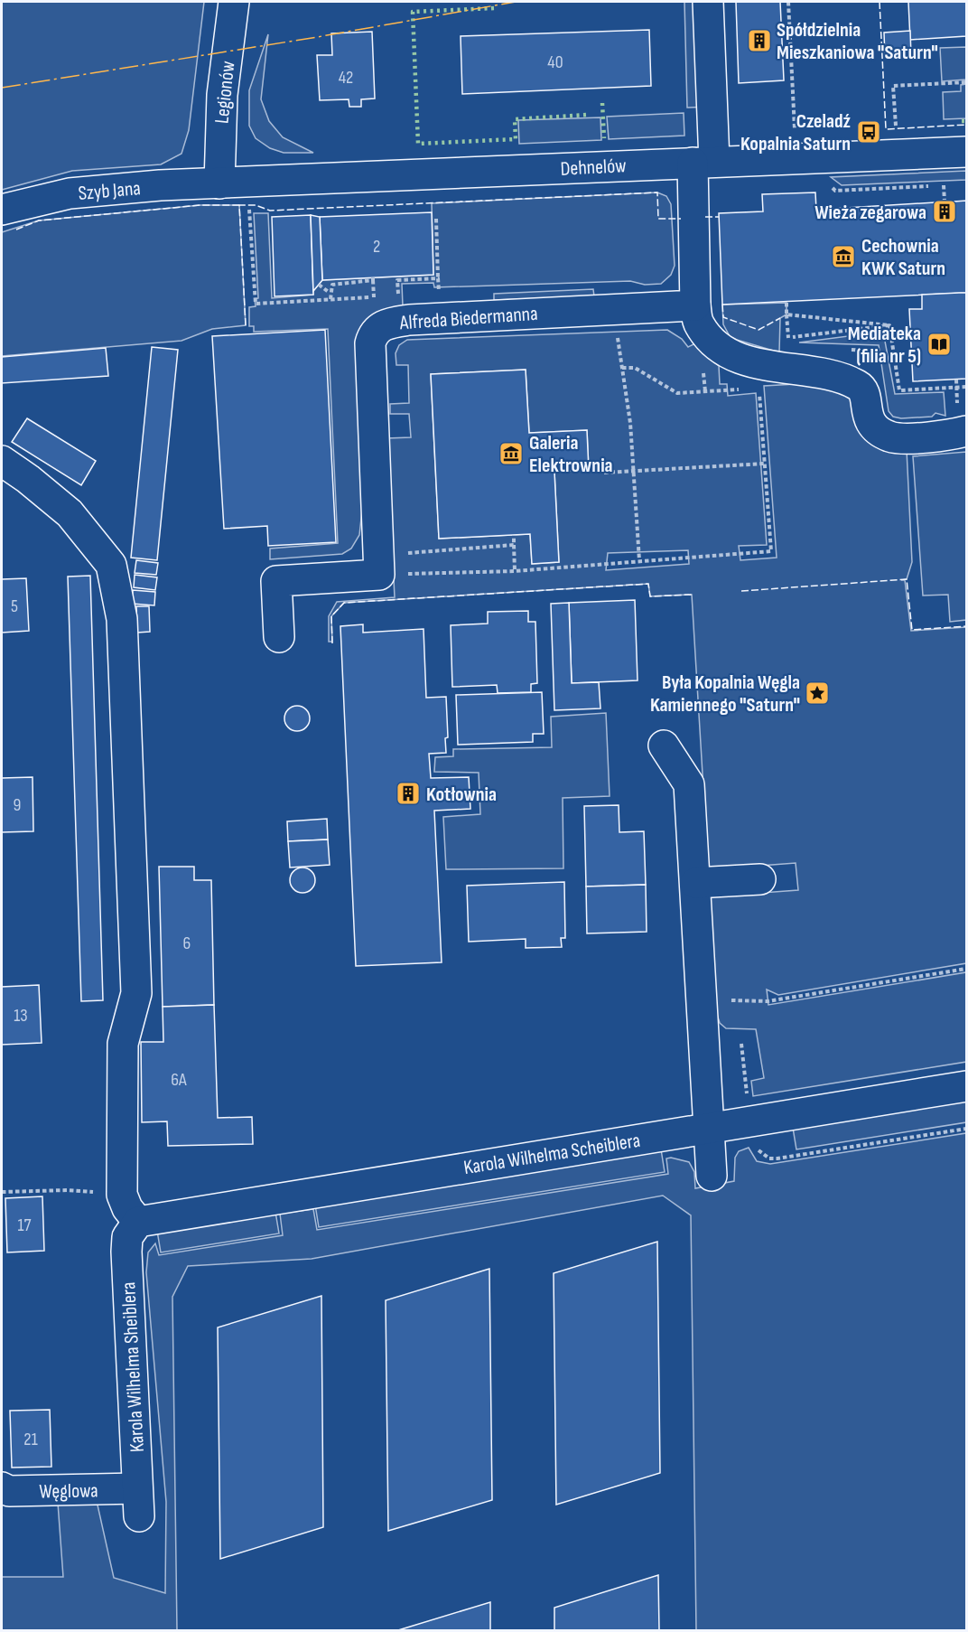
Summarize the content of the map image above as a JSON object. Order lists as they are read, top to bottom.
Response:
{
  "streets": {
    "street": [
      "Legionów",
      "Dehnelów",
      "Szyb Jana",
      "Alfreda Biedermanna",
      "Karola Wilhelma Scheiblera",
      "Karola Wilhelma Sheiblera",
      "Węglowa"
    ]
  },
  "crossings": [
    ["Legionów", "Dehnelów"],
    ["Legionów", "Szyb Jana"],
    ["Dehnelów", "Szyb Jana"],
    ["Karola Wilhelma Scheiblera", "Karola Wilhelma Sheiblera"],
    ["Karola Wilhelma Sheiblera", "Węglowa"]
  ],
  "places": {
    "building": ["Spółdzielnia Mieszkaniowa \"Saturn\"", "Wieża zegarowa", "Kotłownia"],
    "bus stop": ["Czeladź Kopalnia Saturn"],
    "museum": ["Cechownia KWK Saturn", "Galeria Elektrownia"],
    "library": ["Mediateka (filia nr 5)"],
    "place": ["Była Kopalnia Węgla Kamiennego \"Saturn\""]
  },
  "house_numbers": [
    "40",
    "42",
    "2",
    "5",
    "9",
    "6",
    "13",
    "6A",
    "17",
    "21"
  ]
}
